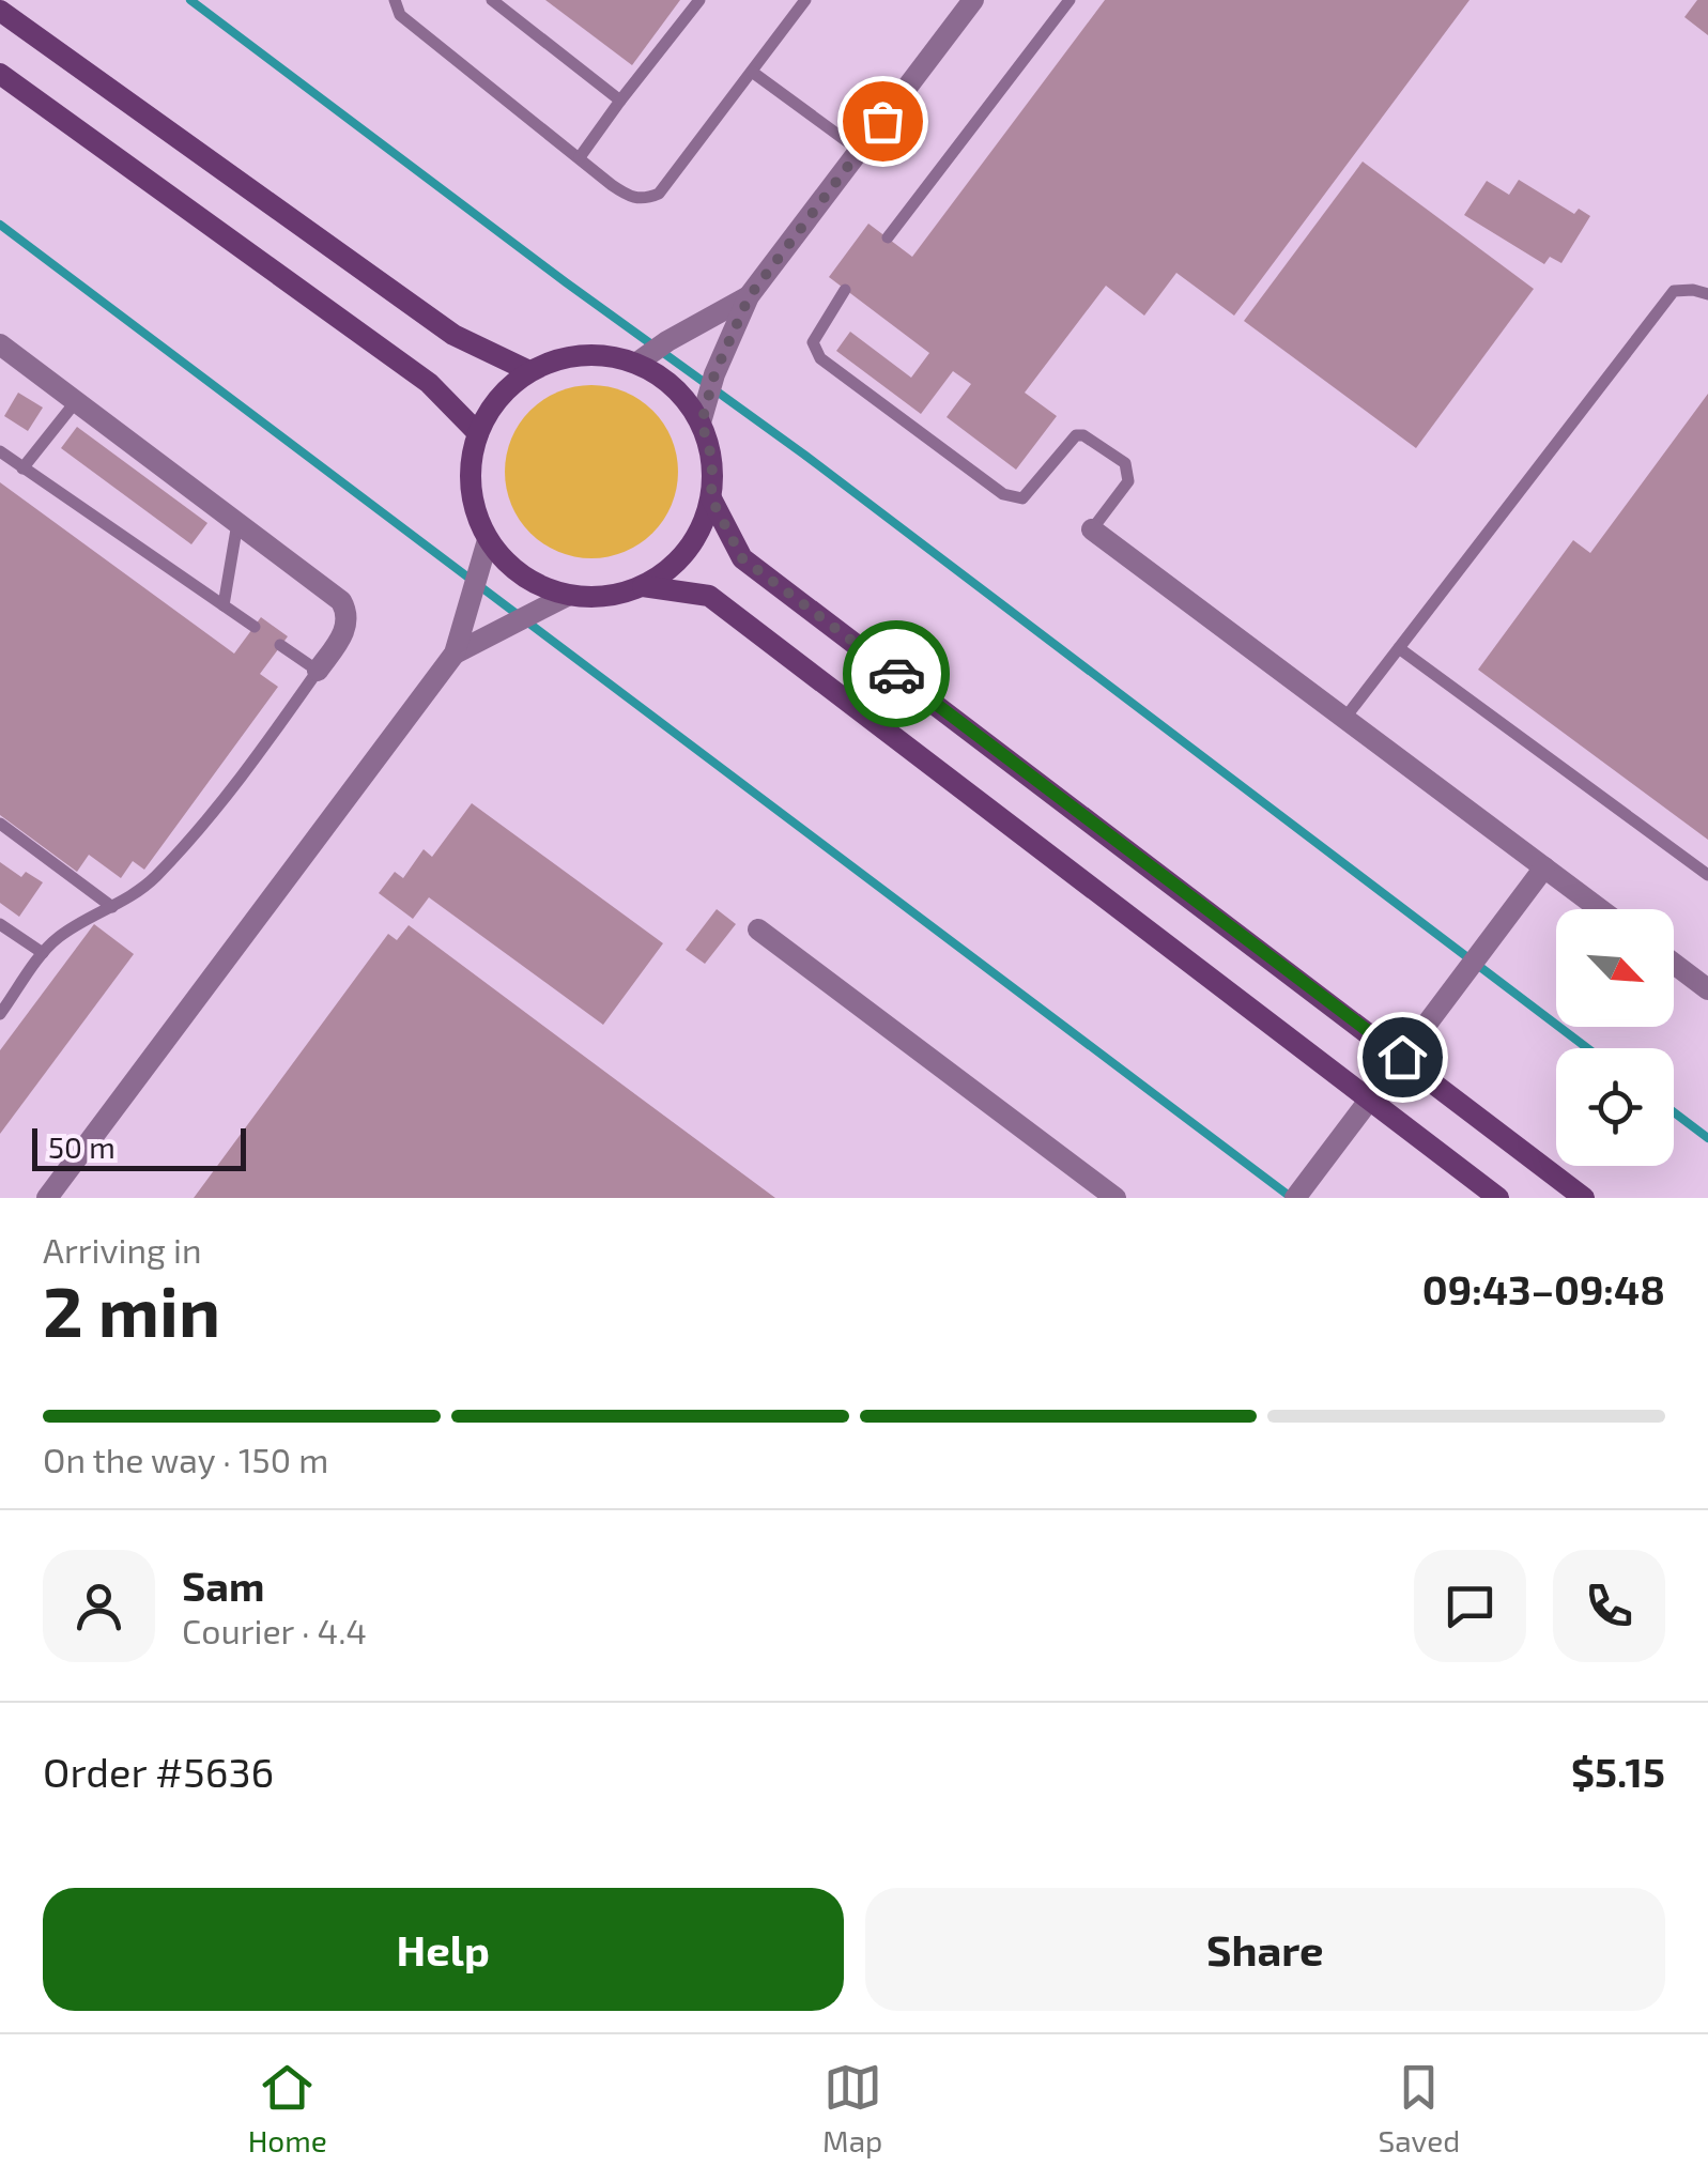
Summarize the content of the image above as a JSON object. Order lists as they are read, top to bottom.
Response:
{
  "scale_bar": "50 m",
  "north": "bottom right",
  "page": {
    "scale": "50 m",
    "heading": ["2 min", "Arriving in", "09:43–09:48"],
    "panel": [
      "Sam",
      "Courier · 4.4",
      "Order #5636",
      "$5.15"
    ],
    "bar": "On the way · 150 m",
    "buttons": ["Help", "Share"],
    "tabs": ["Home", "Map", "Saved"]
  }
}
